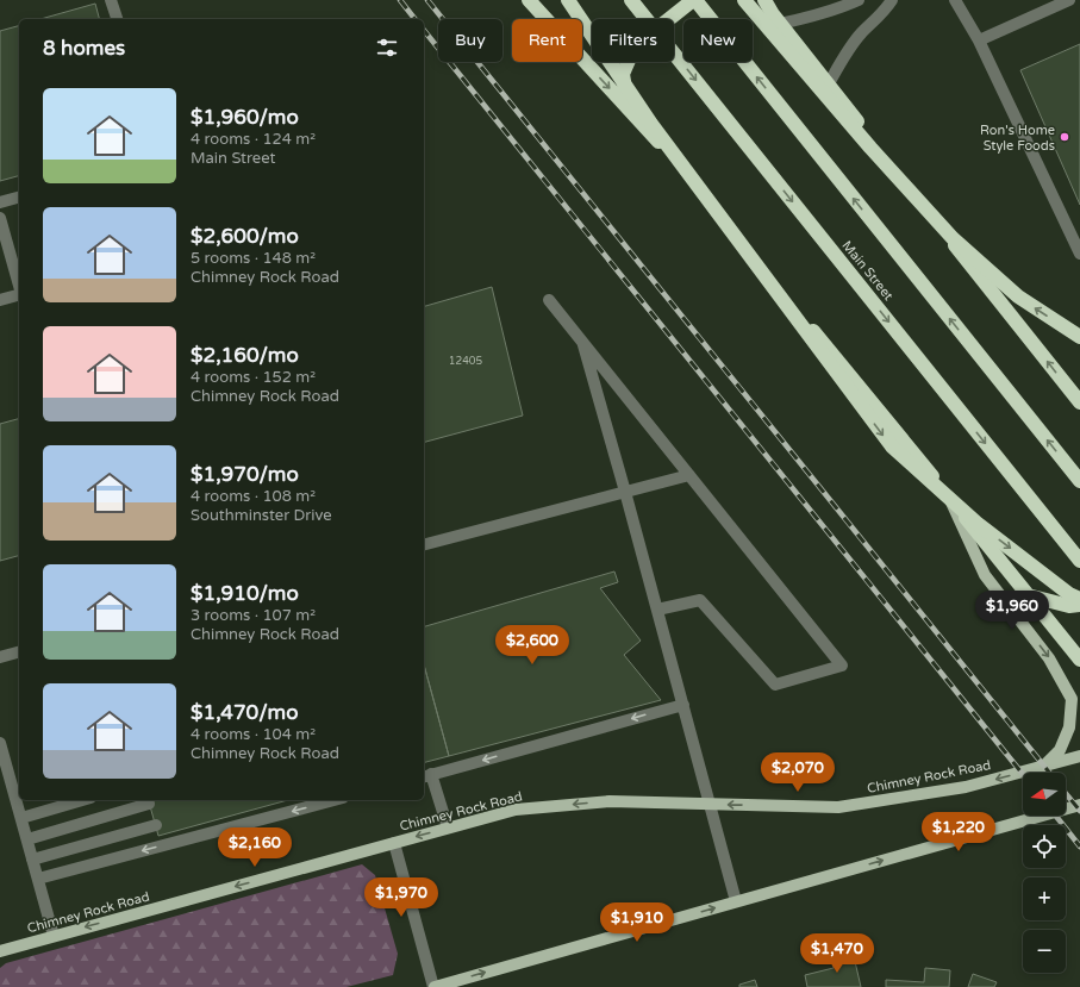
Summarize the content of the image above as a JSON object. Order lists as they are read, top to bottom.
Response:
{
  "streets": {
    "highway": ["Main Street"],
    "main road": ["Chimney Rock Road"]
  },
  "places": ["Ron's Home Style Foods"],
  "house_numbers": ["12405"],
  "north": "left",
  "page": {
    "chip": [
      "Buy",
      "Rent",
      "Filters",
      "New"
    ],
    "heading": "8 homes",
    "list": [
      {
        "name": "$1,960/mo",
        "note": "4 rooms · 124 m² · Main Street"
      },
      {
        "name": "$2,600/mo",
        "note": "5 rooms · 148 m² · Chimney Rock Road"
      },
      {
        "name": "$2,160/mo",
        "note": "4 rooms · 152 m² · Chimney Rock Road"
      },
      {
        "name": "$1,970/mo",
        "note": "4 rooms · 108 m² · Southminster Drive"
      },
      {
        "name": "$1,910/mo",
        "note": "3 rooms · 107 m² · Chimney Rock Road"
      },
      {
        "name": "$1,470/mo",
        "note": "4 rooms · 104 m² · Chimney Rock Road"
      }
    ],
    "price": [
      "$1,960",
      "$2,600",
      "$2,070",
      "$1,220",
      "$2,160",
      "$1,970",
      "$1,910",
      "$1,470"
    ],
    "map_buttons": ["+", "−"]
  }
}
